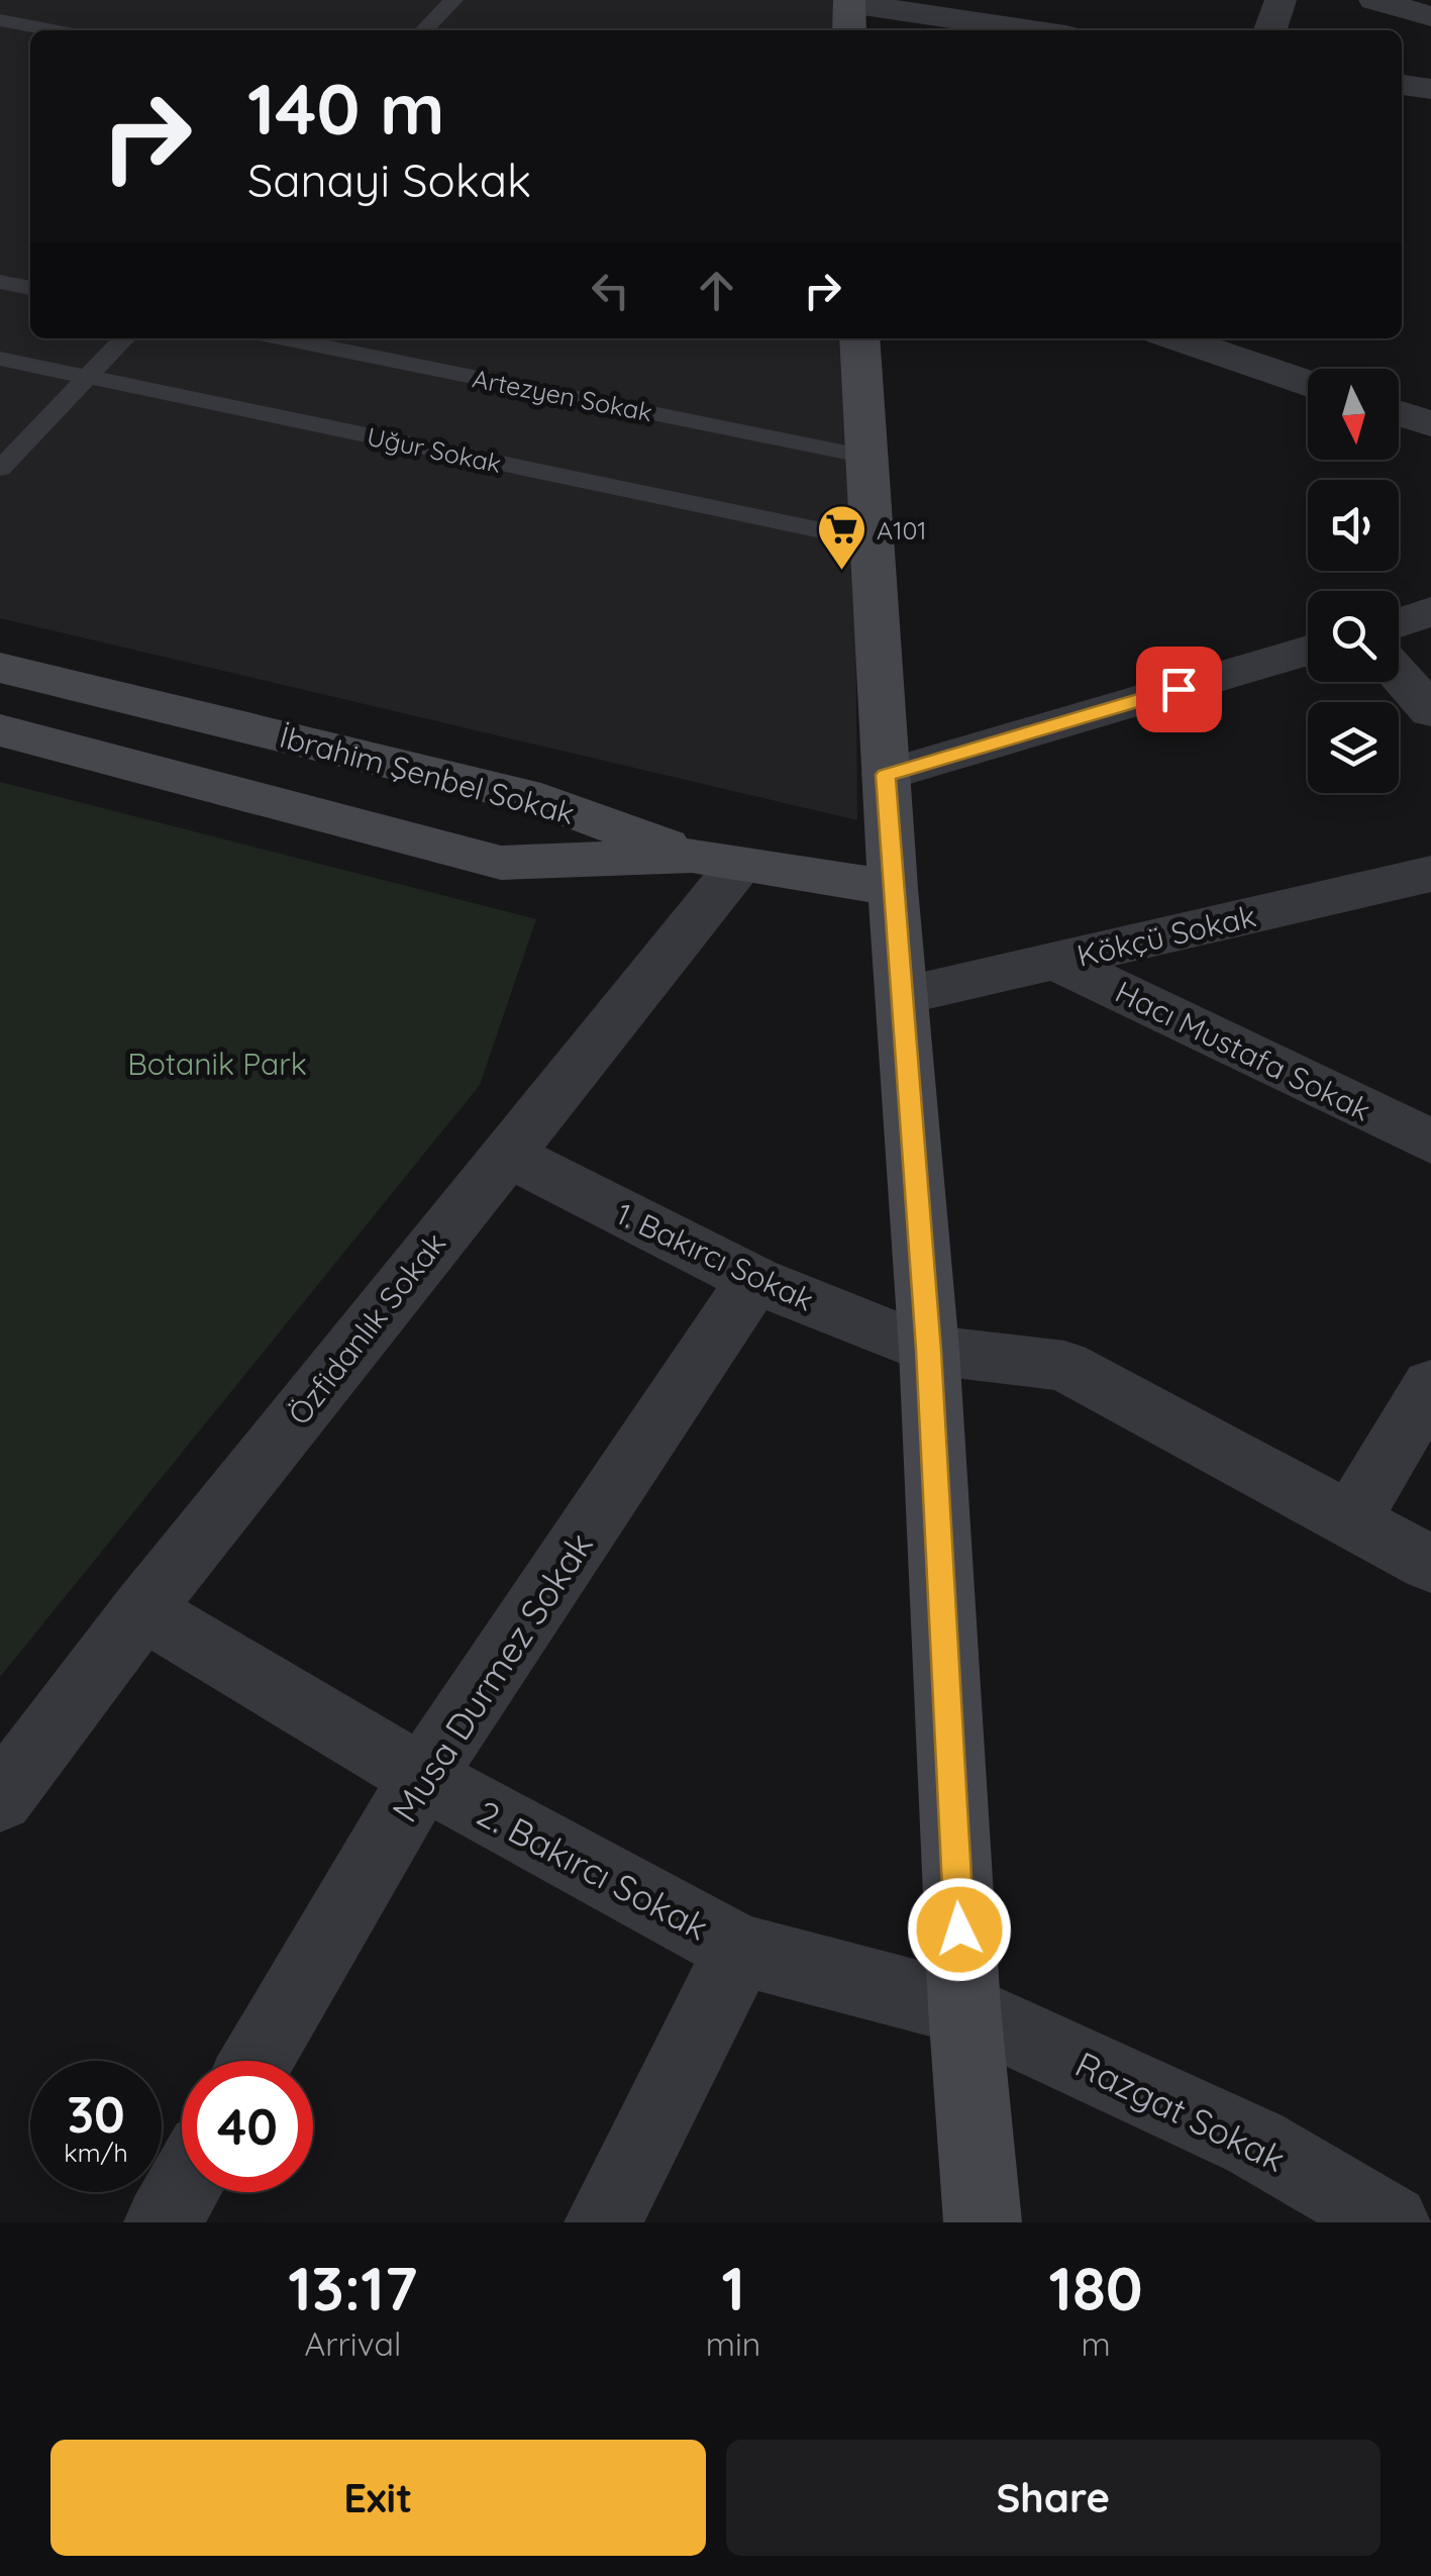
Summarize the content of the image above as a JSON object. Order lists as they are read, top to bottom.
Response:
{
  "streets": {
    "street": [
      "İbrahim Şenbel Sokak",
      "Kökçü Sokak",
      "Hacı Mustafa Sokak",
      "1. Bakırcı Sokak",
      "Özfidanlık Sokak",
      "Musa Durmez Sokak",
      "2. Bakırcı Sokak",
      "Razgat Sokak"
    ],
    "lane": ["Artezyen Sokak", "Uğur Sokak"]
  },
  "crossings": [
    ["İbrahim Şenbel Sokak", "Özfidanlık Sokak"],
    ["Kökçü Sokak", "Hacı Mustafa Sokak"],
    ["1. Bakırcı Sokak", "Özfidanlık Sokak"],
    ["1. Bakırcı Sokak", "Musa Durmez Sokak"],
    ["Özfidanlık Sokak", "2. Bakırcı Sokak"],
    ["Musa Durmez Sokak", "2. Bakırcı Sokak"],
    ["2. Bakırcı Sokak", "Razgat Sokak"]
  ],
  "parks": ["Botanik Park"],
  "places": {
    "supermarket": ["A101"]
  },
  "north": "bottom",
  "page": {
    "turn": ["140 m", "Sanayi Sokak"],
    "speed": "30 km/h",
    "limit": "40",
    "eta": [
      "13:17",
      "Arrival",
      "1",
      "min",
      "180",
      "m"
    ],
    "buttons": ["Exit", "Share"]
  }
}
